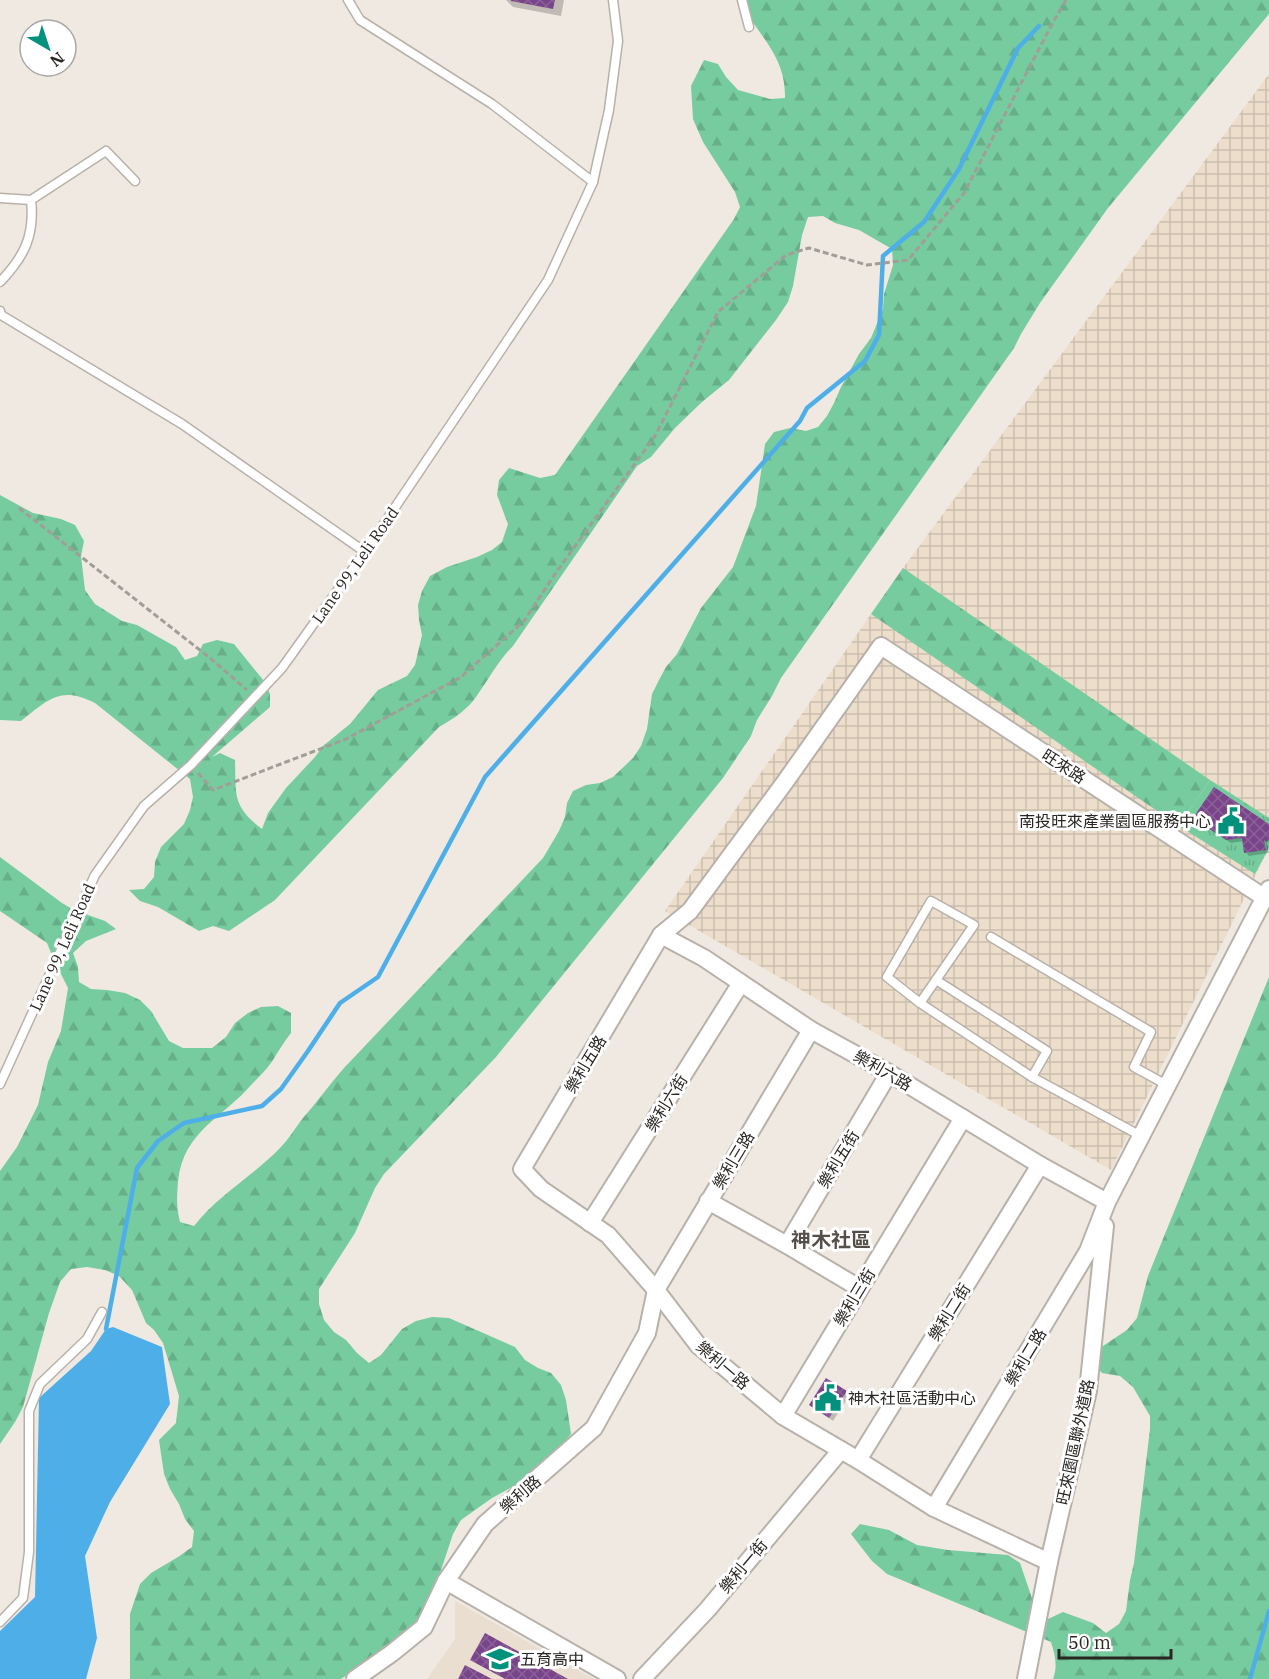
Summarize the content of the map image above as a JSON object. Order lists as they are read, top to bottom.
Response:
{
  "streets": {
    "street": [
      "旺來路",
      "樂利五路",
      "樂利六路",
      "樂利六街",
      "樂利五街",
      "樂利三路",
      "樂利三街",
      "樂利二街",
      "樂利二路",
      "樂利一路",
      "旺來園區聯外道路",
      "樂利路",
      "樂利一街"
    ],
    "lane": ["Lane 99, Leli Road"]
  },
  "crossings": [
    ["旺來路", "樂利五路"],
    ["旺來路", "樂利六路"],
    ["旺來路", "樂利二路"],
    ["旺來路", "旺來園區聯外道路"],
    ["樂利五路", "樂利六路"],
    ["樂利五路", "樂利一路"],
    ["樂利六路", "樂利六街"],
    ["樂利六路", "樂利五街"],
    ["樂利六路", "樂利三路"],
    ["樂利六路", "樂利三街"],
    ["樂利六路", "樂利二街"],
    ["樂利六路", "樂利二路"],
    ["樂利六路", "旺來園區聯外道路"],
    ["樂利六街", "樂利一路"],
    ["樂利三路", "樂利一路"],
    ["樂利三路", "樂利路"],
    ["樂利三街", "樂利一路"],
    ["樂利二街", "樂利一路"],
    ["樂利二路", "樂利一路"],
    ["樂利二路", "旺來園區聯外道路"],
    ["樂利一路", "旺來園區聯外道路"],
    ["樂利一路", "樂利路"],
    ["樂利一路", "樂利一街"]
  ],
  "districts": ["神木社區"],
  "places": {
    "public building": ["南投旺來產業園區服務中心", "神木社區活動中心"],
    "school or university": ["五育高中"]
  },
  "scale_bar": "50 m",
  "north": "bottom right"
}
